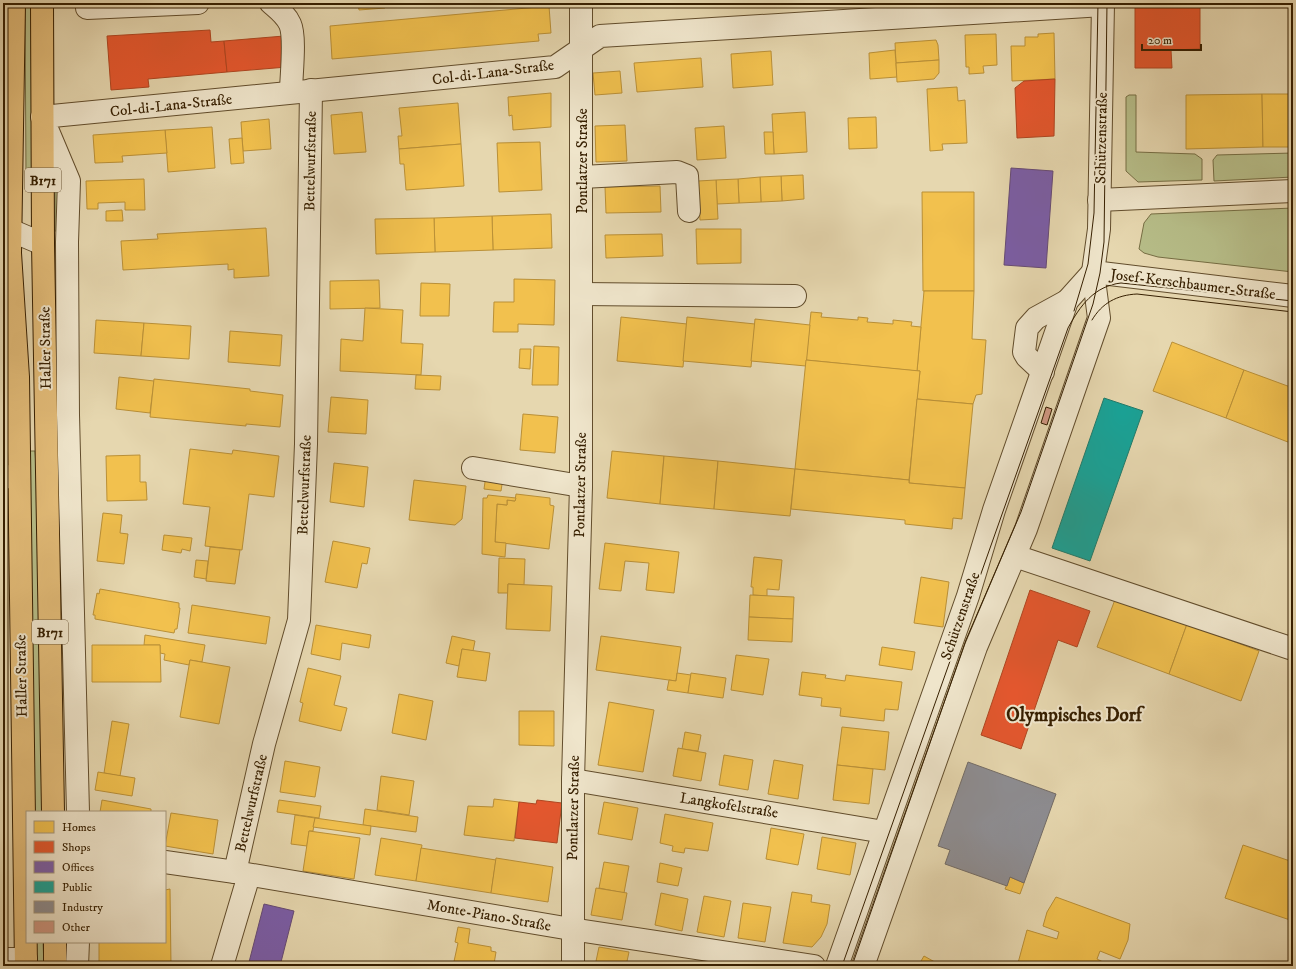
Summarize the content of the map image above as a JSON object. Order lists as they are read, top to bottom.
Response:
{
  "streets": {
    "main road": ["B171", "Haller Straße"],
    "street": [
      "Col-di-Lana-Straße",
      "Schützenstraße",
      "Bettelwurfstraße",
      "Pontlatzer Straße",
      "Josef-Kerschbaumer-Straße",
      "Langkofelstraße",
      "Monte-Piano-Straße"
    ]
  },
  "crossings": [
    ["Col-di-Lana-Straße", "Schützenstraße"],
    ["Col-di-Lana-Straße", "Bettelwurfstraße"],
    ["Col-di-Lana-Straße", "Pontlatzer Straße"],
    ["Col-di-Lana-Straße", "Haller Straße"],
    ["Schützenstraße", "Josef-Kerschbaumer-Straße"],
    ["Schützenstraße", "Langkofelstraße"],
    ["Bettelwurfstraße", "Monte-Piano-Straße"],
    ["Pontlatzer Straße", "Langkofelstraße"],
    ["Pontlatzer Straße", "Monte-Piano-Straße"]
  ],
  "districts": ["Olympisches Dorf"],
  "legend": [
    "Homes",
    "Shops",
    "Offices",
    "Public",
    "Industry",
    "Other"
  ],
  "scale_bar": "20 m"
}
